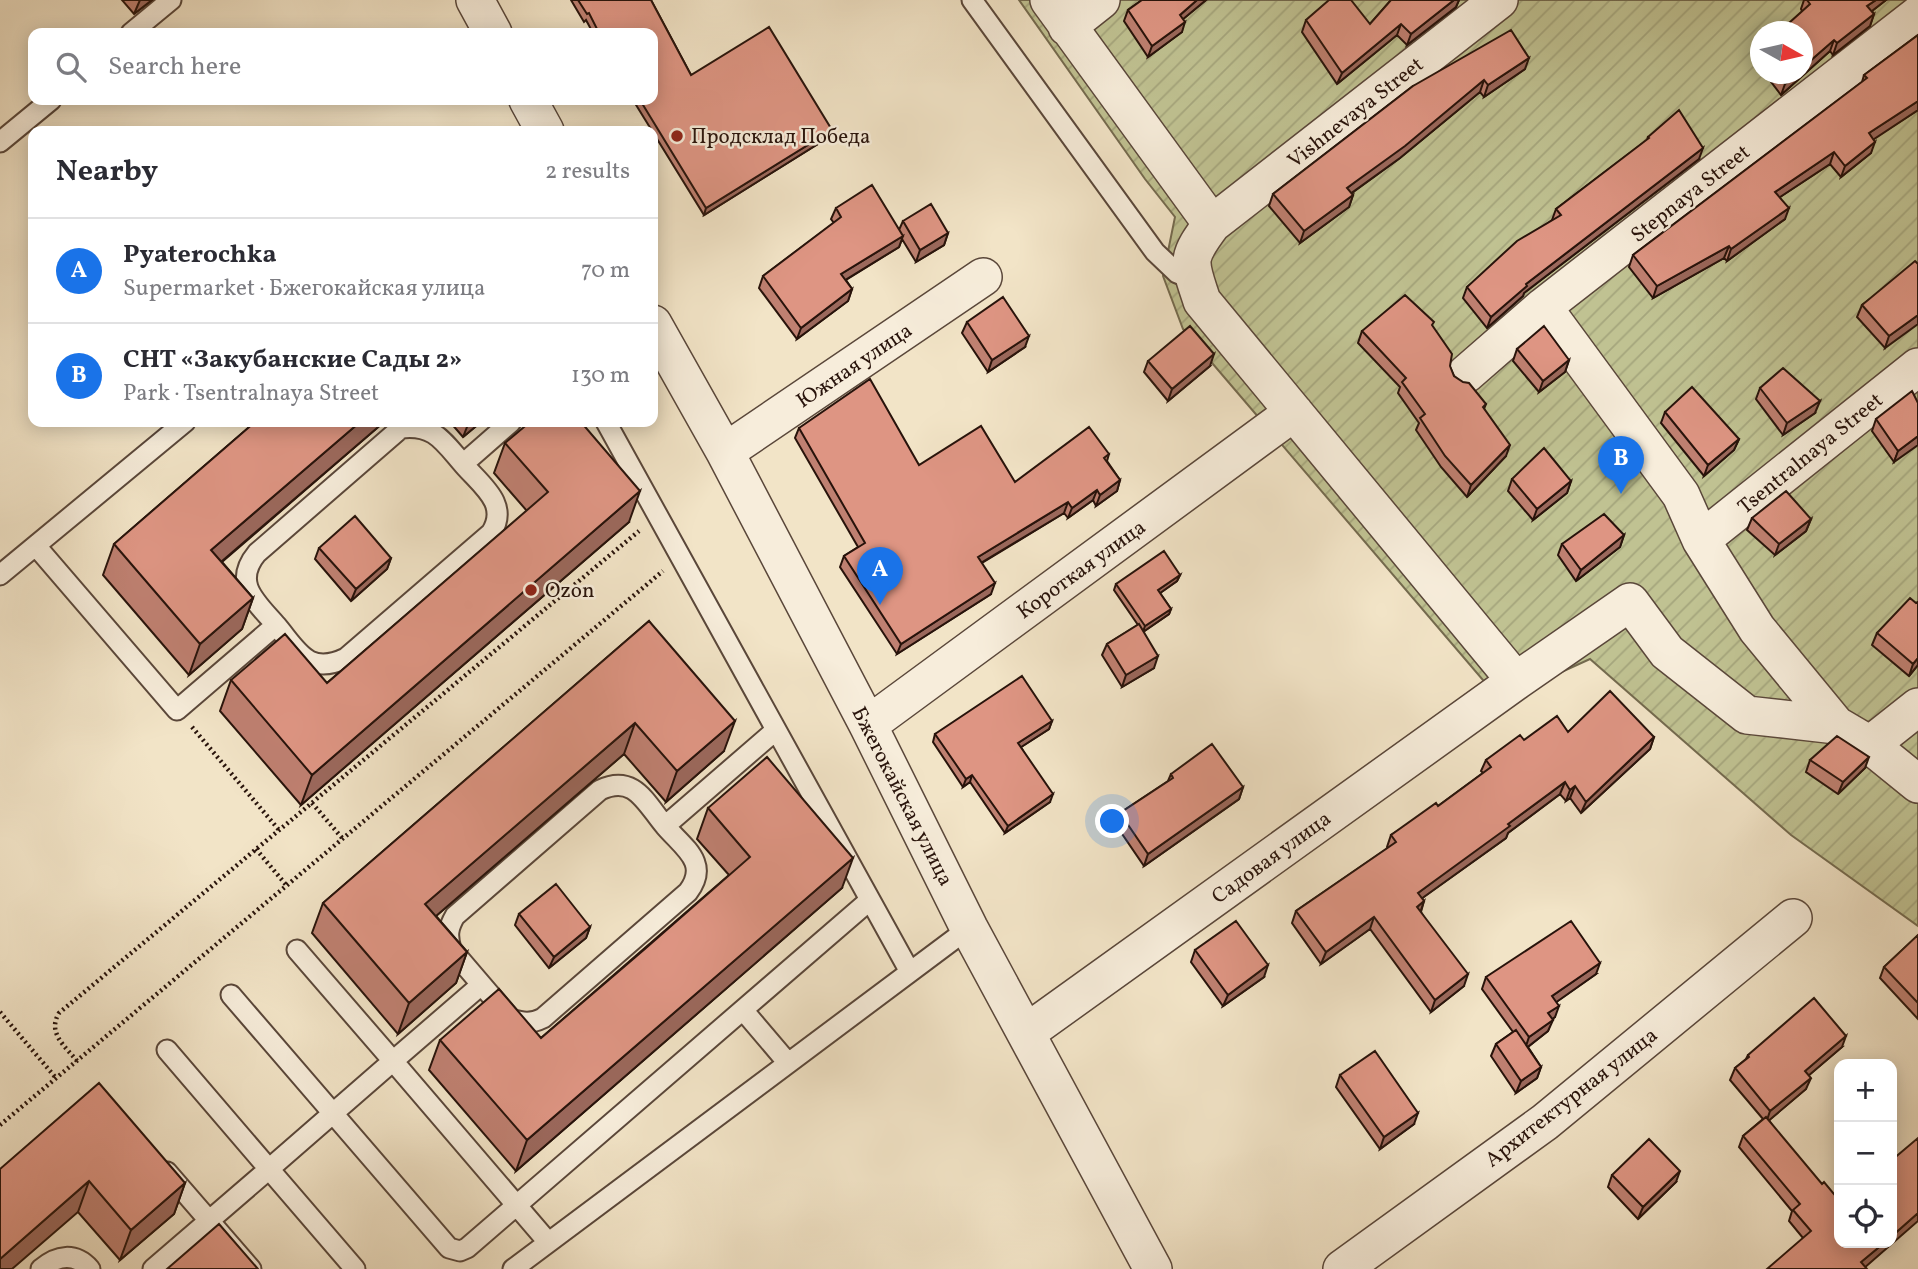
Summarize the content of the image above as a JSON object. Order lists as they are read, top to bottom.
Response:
{
  "streets": {
    "street": [
      "Vishnevaya Street",
      "Stepnaya Street",
      "Южная улица",
      "Tsentralnaya Street",
      "Короткая улица",
      "Бжегокайская улица",
      "Садовая улица",
      "Архитектурная улица"
    ]
  },
  "crossings": [
    ["Южная улица", "Бжегокайская улица"],
    ["Короткая улица", "Бжегокайская улица"],
    ["Бжегокайская улица", "Садовая улица"]
  ],
  "places": ["Продсклад Победа", "Ozon"],
  "north": "right",
  "page": {
    "search": "Search here",
    "heading": ["Nearby", "2 results"],
    "list": [
      {
        "mark": "A",
        "name": "Pyaterochka",
        "note": "Supermarket · Бжегокайская улица",
        "value": "70 m"
      },
      {
        "mark": "B",
        "name": "СНТ «Закубанские Сады 2»",
        "note": "Park · Tsentralnaya Street",
        "value": "130 m"
      }
    ],
    "pins": ["B", "A"],
    "map_buttons": ["+", "−"]
  }
}
